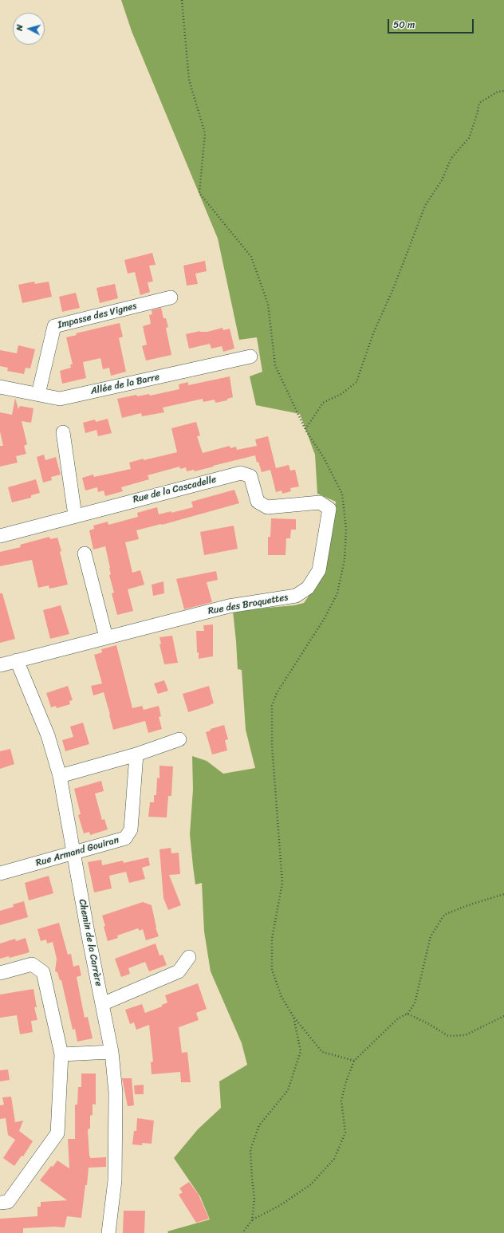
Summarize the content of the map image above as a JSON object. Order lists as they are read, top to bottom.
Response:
{
  "streets": {
    "street": [
      "Impasse des Vignes",
      "Allée de la Barre",
      "Rue de la Cascadelle",
      "Rue des Broquettes",
      "Rue Armand Gouiran",
      "Chemin de la Carrère"
    ]
  },
  "crossings": [
    ["Impasse des Vignes", "Allée de la Barre"],
    ["Rue de la Cascadelle", "Rue des Broquettes"],
    ["Rue des Broquettes", "Chemin de la Carrère"],
    ["Rue Armand Gouiran", "Chemin de la Carrère"]
  ],
  "scale_bar": "50 m",
  "north": "left"
}
